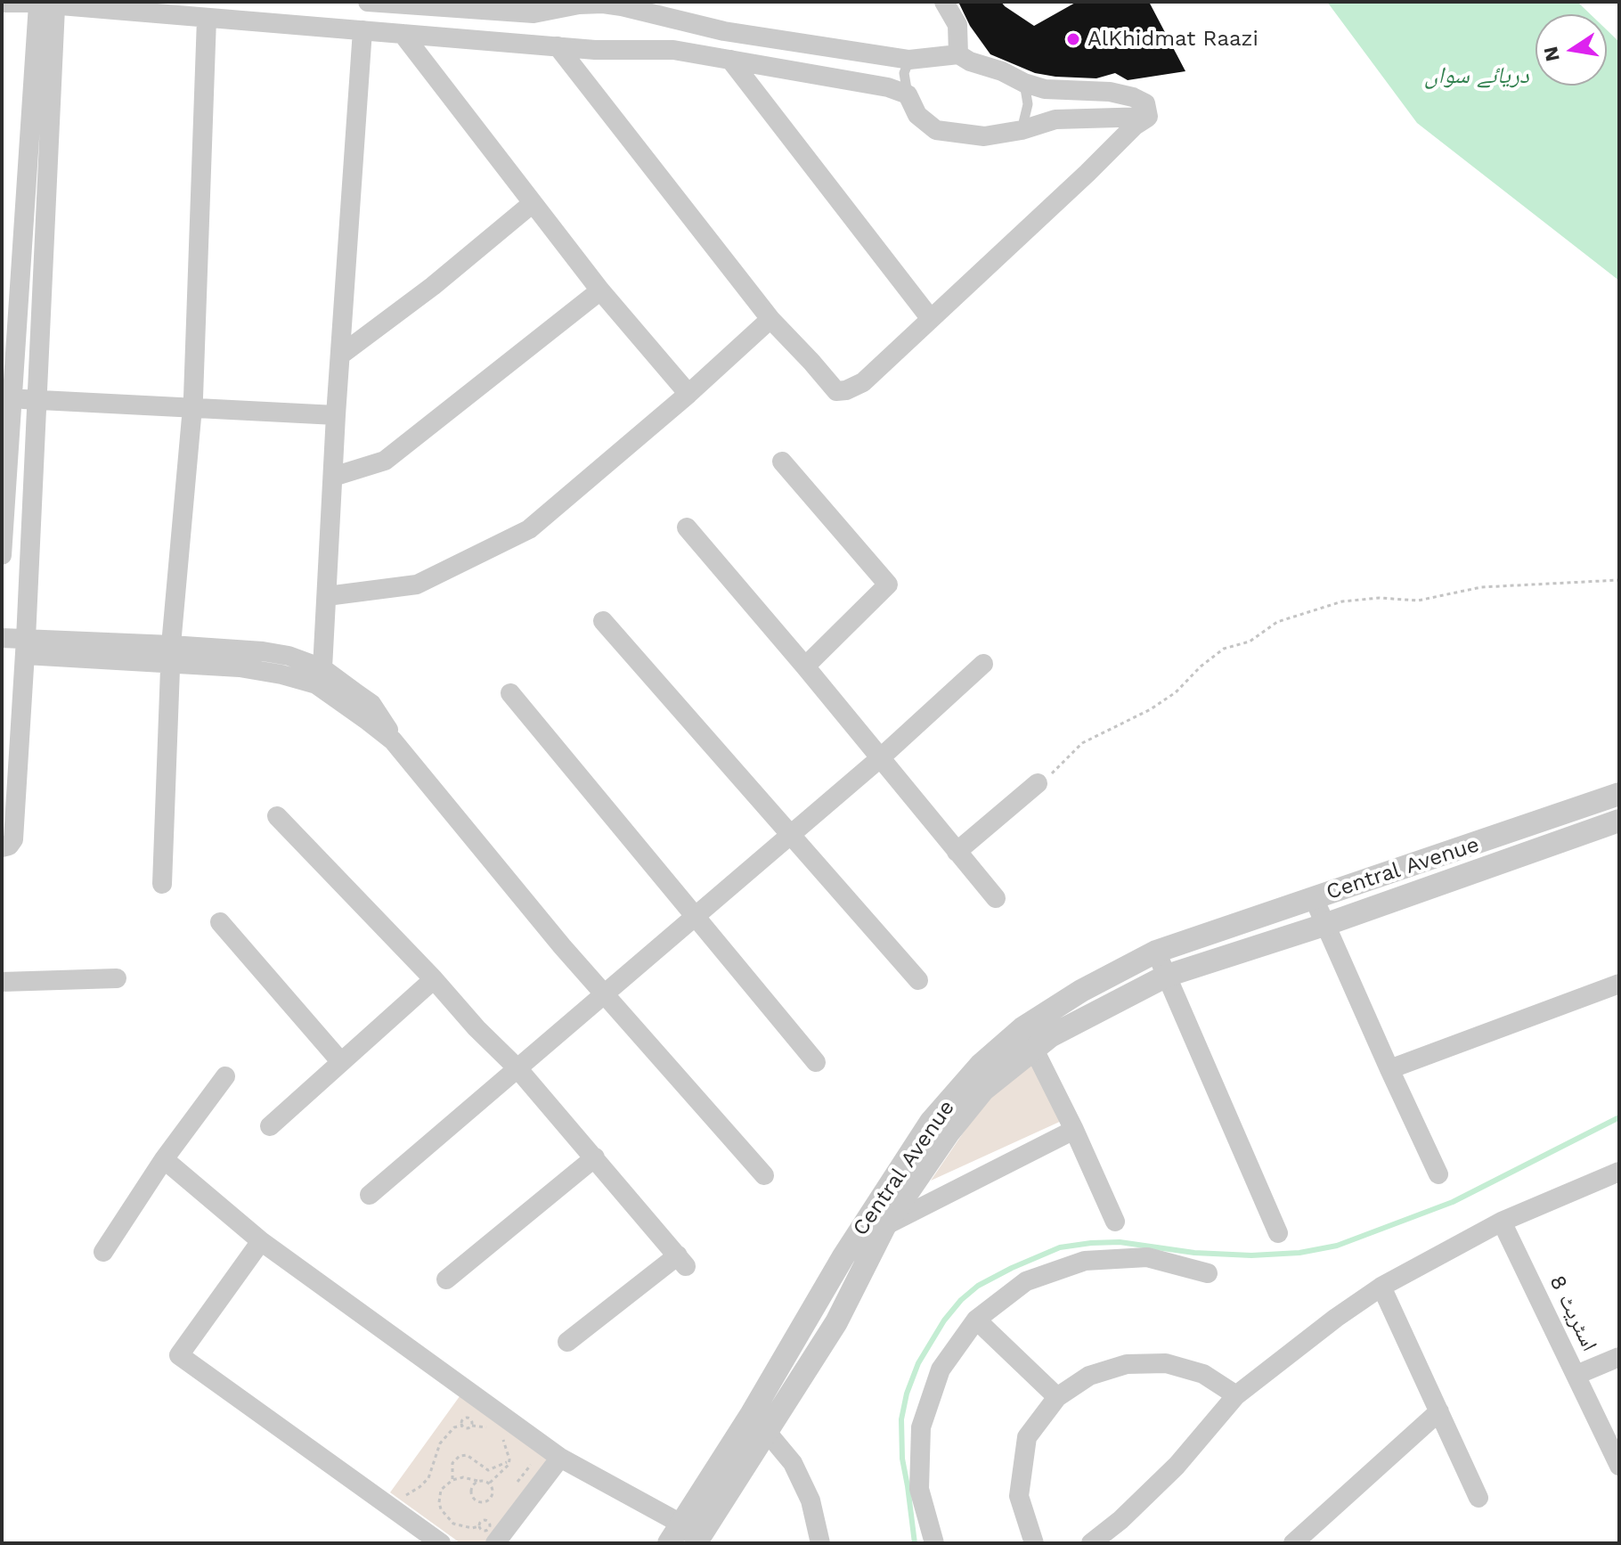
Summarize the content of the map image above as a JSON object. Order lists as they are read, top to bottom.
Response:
{
  "streets": {
    "street": ["Central Avenue", "اسٹریٹ 8"]
  },
  "water": ["دریائے سواں"],
  "places": ["AlKhidmat Raazi"],
  "north": "left"
}
